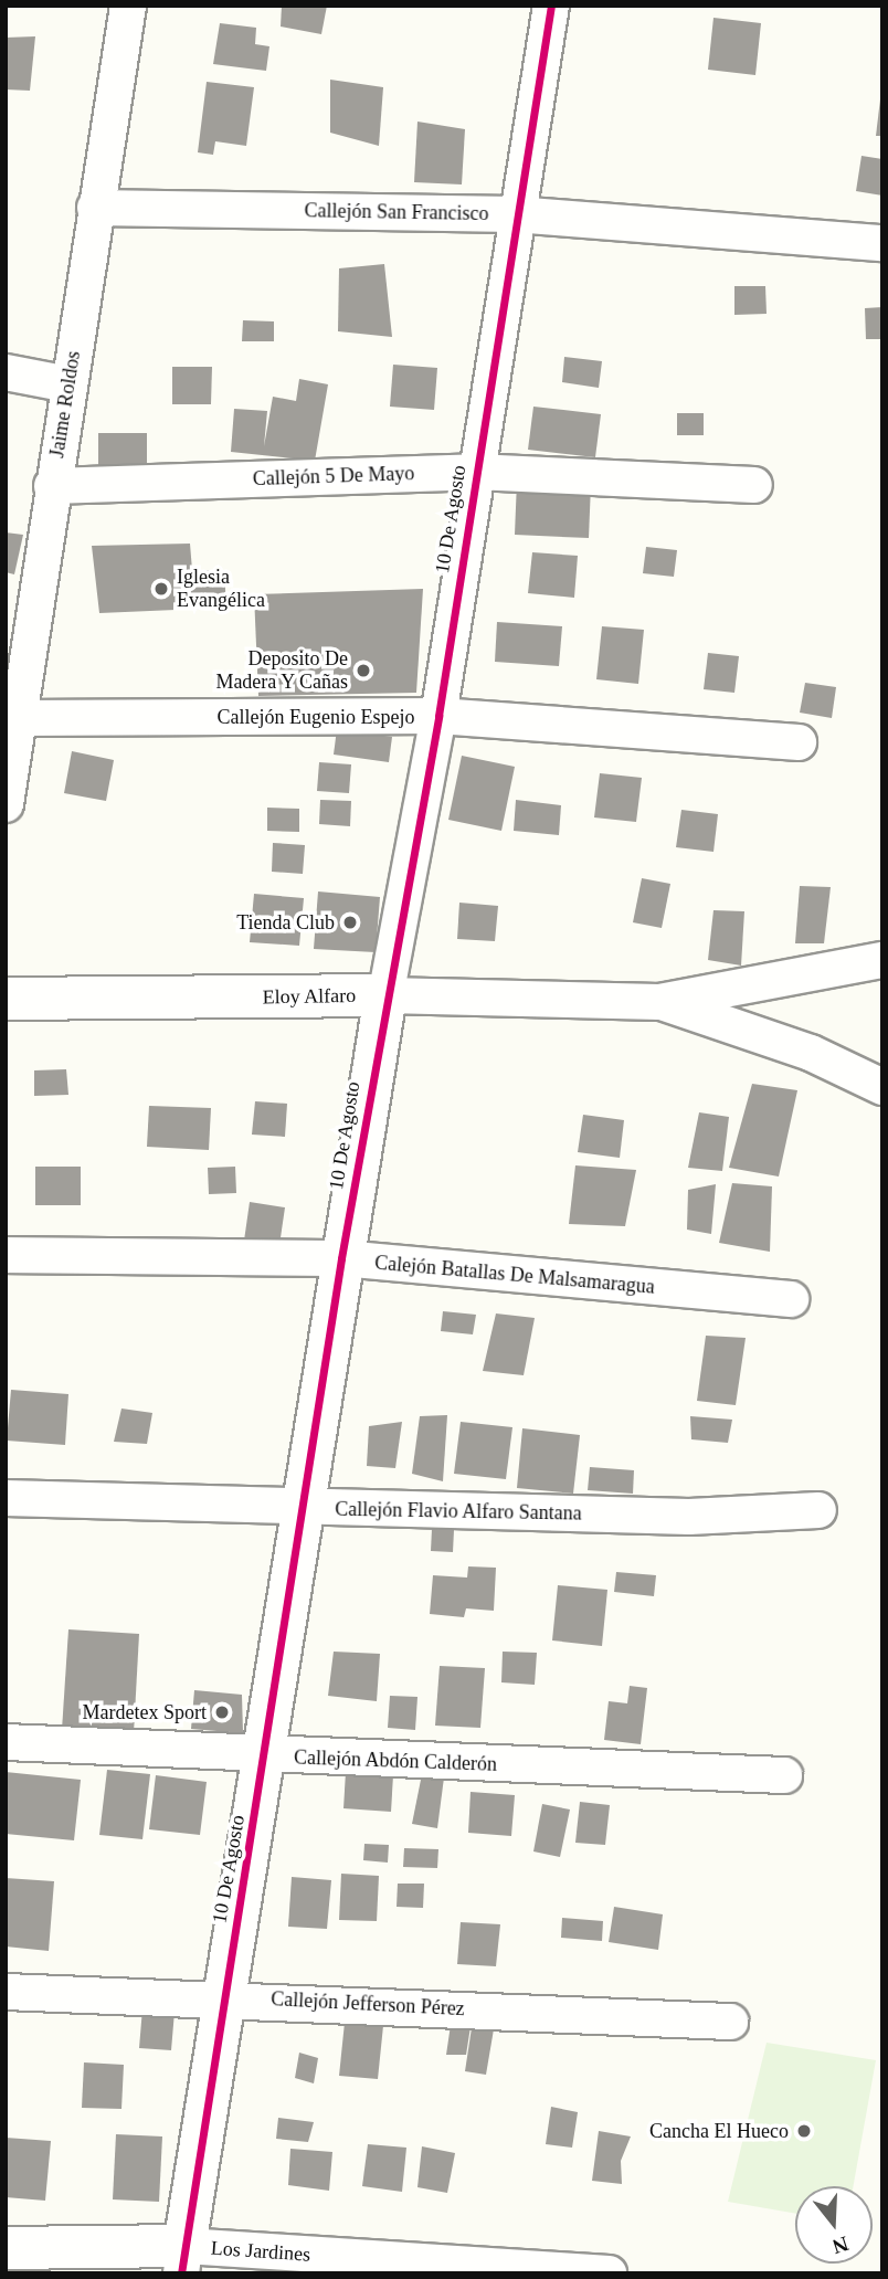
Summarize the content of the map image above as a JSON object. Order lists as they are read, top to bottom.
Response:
{
  "streets": {
    "street": [
      "Callejón San Francisco",
      "Jaime Roldos",
      "Callejón 5 De Mayo",
      "10 De Agosto",
      "Callejón Eugenio Espejo",
      "Eloy Alfaro",
      "Calejón Batallas De Malsamaragua",
      "Callejón Flavio Alfaro Santana",
      "Callejón Abdón Calderón",
      "Callejón Jefferson Pérez",
      "Los Jardines"
    ]
  },
  "crossings": [
    ["Callejón San Francisco", "Jaime Roldos"],
    ["Callejón San Francisco", "10 De Agosto"],
    ["Jaime Roldos", "Callejón 5 De Mayo"],
    ["Jaime Roldos", "Callejón Eugenio Espejo"],
    ["Callejón 5 De Mayo", "10 De Agosto"],
    ["10 De Agosto", "Callejón Eugenio Espejo"],
    ["10 De Agosto", "Eloy Alfaro"],
    ["10 De Agosto", "Calejón Batallas De Malsamaragua"],
    ["10 De Agosto", "Callejón Flavio Alfaro Santana"],
    ["10 De Agosto", "Callejón Abdón Calderón"],
    ["10 De Agosto", "Callejón Jefferson Pérez"],
    ["10 De Agosto", "Los Jardines"]
  ],
  "places": [
    "Iglesia Evangélica",
    "Deposito De Madera Y Cañas",
    "Tienda Club",
    "Mardetex Sport",
    "Cancha El Hueco"
  ],
  "north": "bottom"
}
